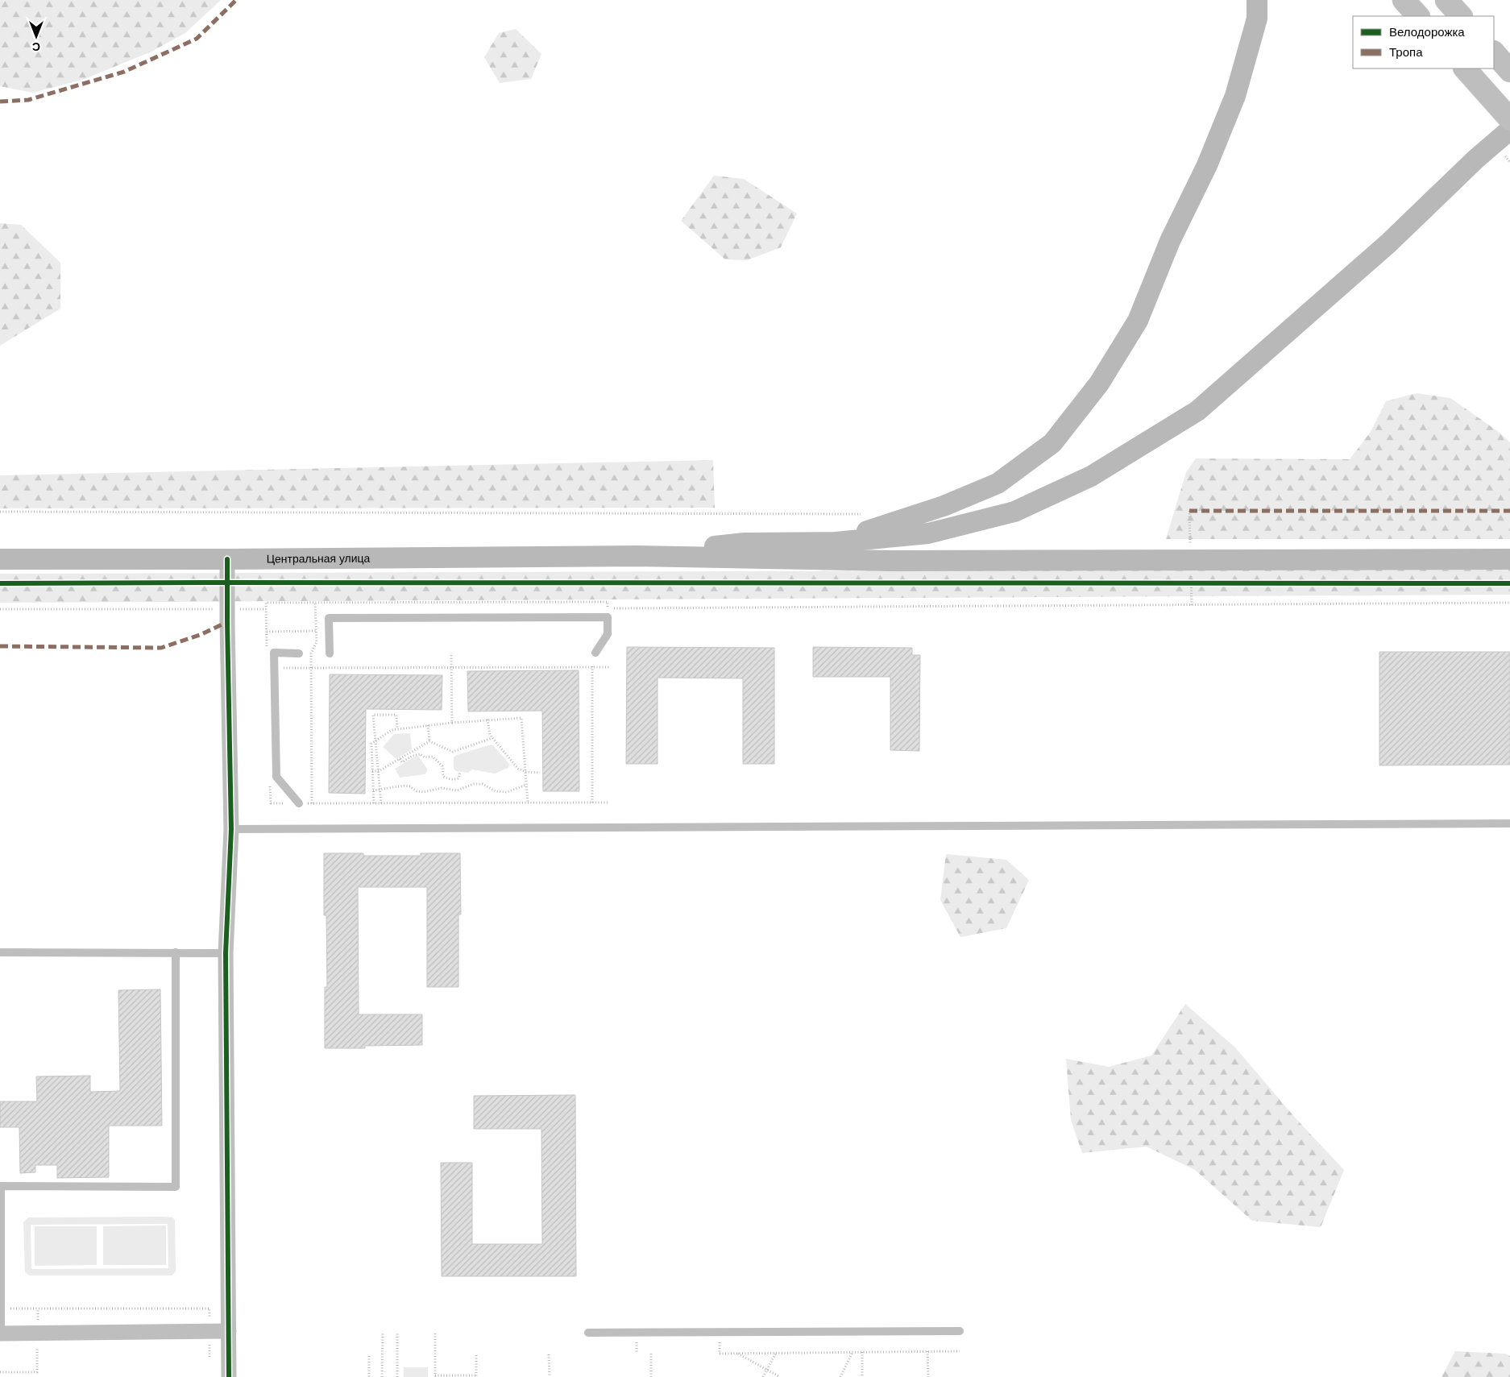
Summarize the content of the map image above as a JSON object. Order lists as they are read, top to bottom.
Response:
{
  "streets": {
    "main road": ["Центральная улица"]
  },
  "legend": ["Велодорожка", "Тропа"],
  "north": "bottom"
}
